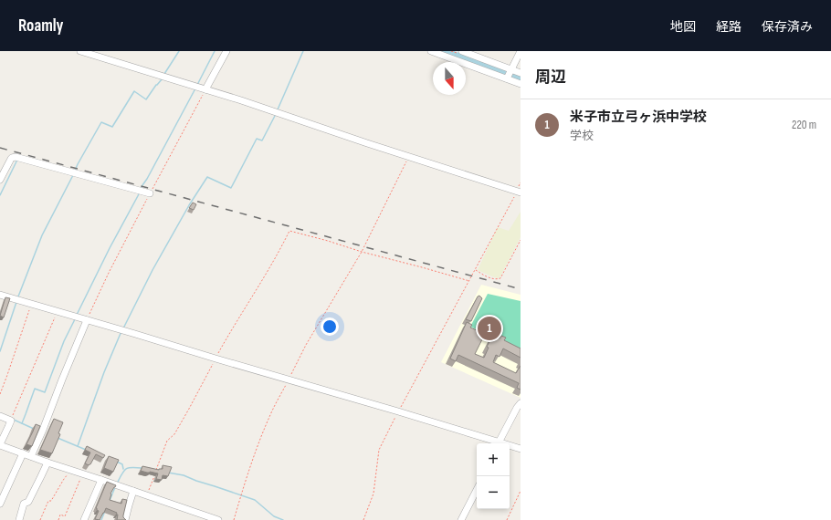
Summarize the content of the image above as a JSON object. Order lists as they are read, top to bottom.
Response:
{
  "north": "bottom",
  "page": {
    "header": "Roamly",
    "nav": ["地図", "経路", "保存済み"],
    "heading": "周辺",
    "list": [
      {
        "mark": "1",
        "name": "米子市立弓ヶ浜中学校",
        "note": "学校",
        "value": "220 m"
      }
    ],
    "pins": "1",
    "map_buttons": ["+", "−"]
  }
}
